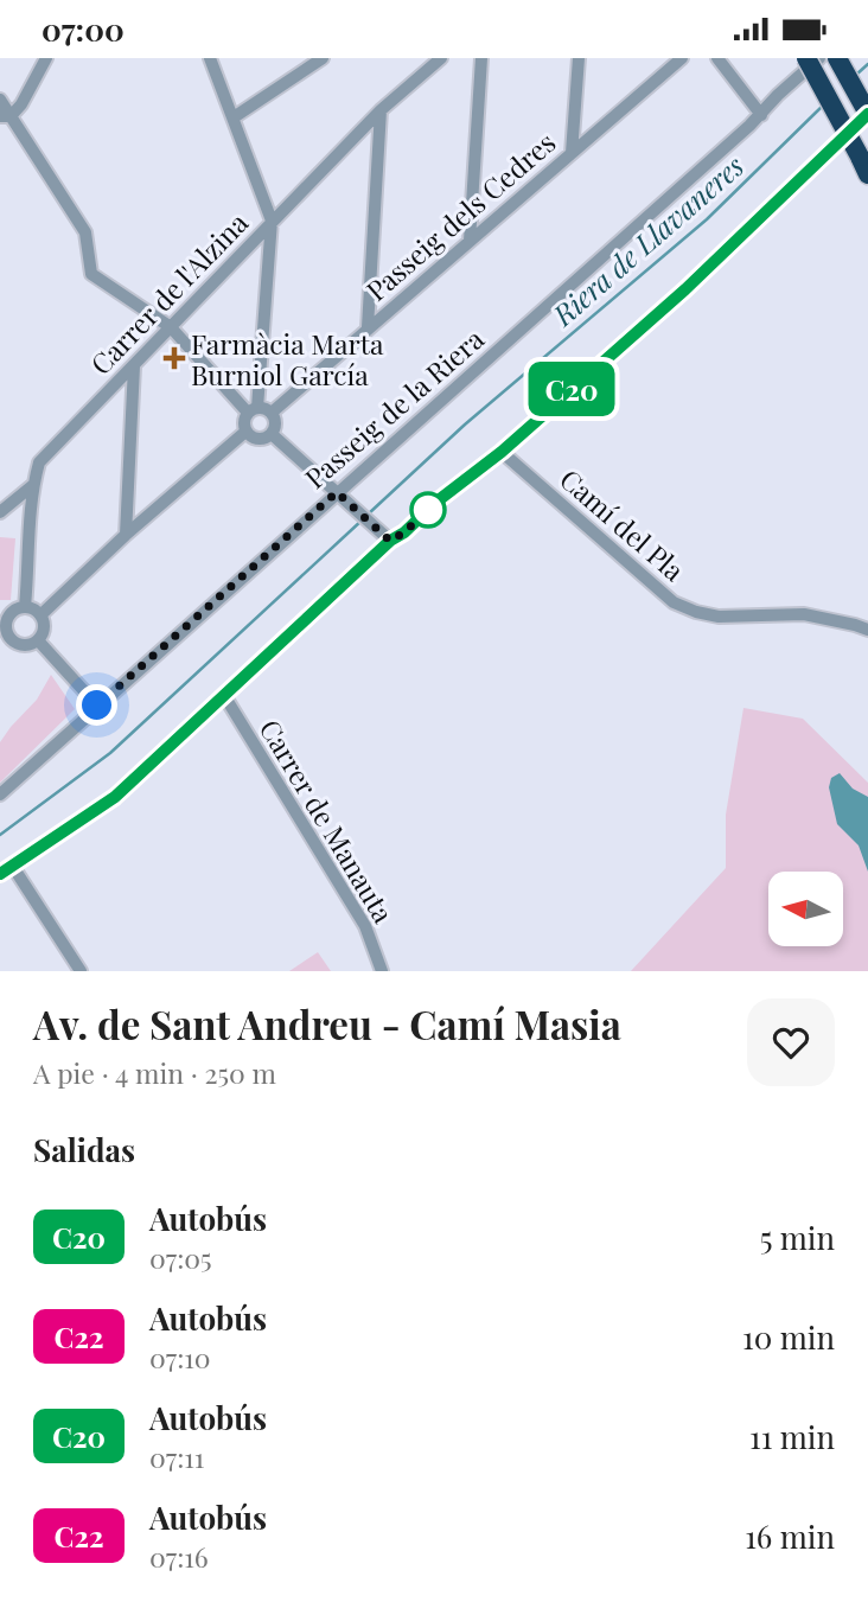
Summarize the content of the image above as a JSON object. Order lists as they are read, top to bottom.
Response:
{
  "streets": {
    "street": [
      "Passeig dels Cedres",
      "Carrer de l'Alzina",
      "Passeig de la Riera",
      "Camí del Pla",
      "Carrer de Manauta"
    ]
  },
  "water": ["Riera de Llavaneres"],
  "places": {
    "health": ["Farmàcia Marta Burniol García"]
  },
  "lines": ["bus line C20"],
  "north": "left",
  "page": {
    "status": "07:00",
    "on_map": "C20",
    "heading": [
      ["Av. de Sant Andreu - Camí Masia", "A pie · 4 min · 250 m"],
      "Salidas"
    ],
    "list": [
      {
        "mark": "C20",
        "name": "Autobús",
        "note": "07:05",
        "value": "5 min"
      },
      {
        "mark": "C22",
        "name": "Autobús",
        "note": "07:10",
        "value": "10 min"
      },
      {
        "mark": "C20",
        "name": "Autobús",
        "note": "07:11",
        "value": "11 min"
      },
      {
        "mark": "C22",
        "name": "Autobús",
        "note": "07:16",
        "value": "16 min"
      }
    ]
  }
}
